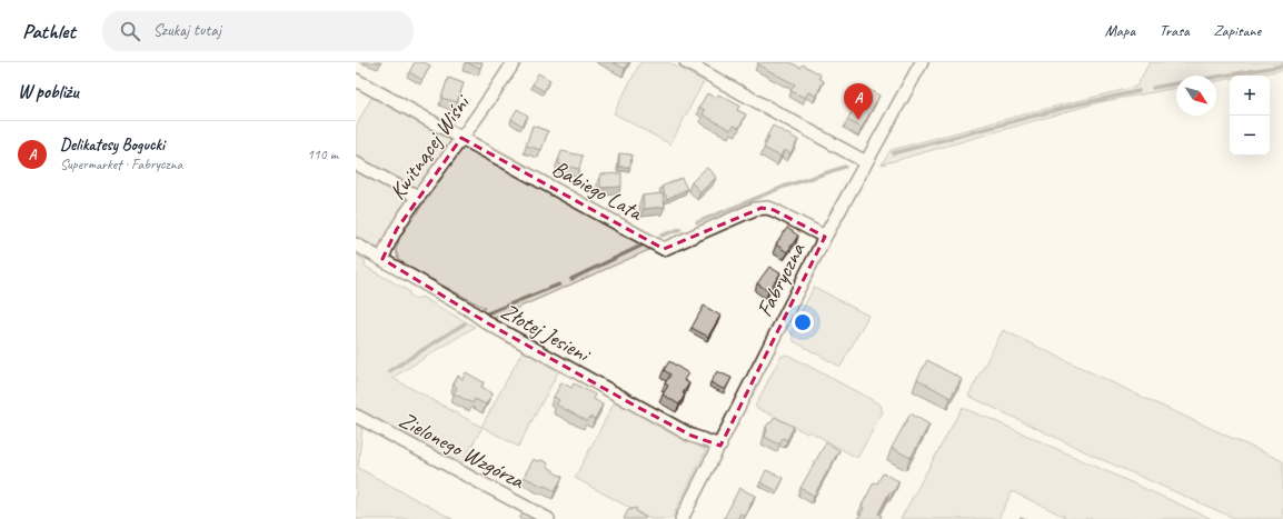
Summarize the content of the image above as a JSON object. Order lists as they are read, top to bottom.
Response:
{
  "streets": {
    "street": [
      "Kwitnącej Wiśni",
      "Babiego Lata",
      "Fabryczna",
      "Złotej Jesieni",
      "Zielonego Wzgórza"
    ]
  },
  "crossings": [
    ["Kwitnącej Wiśni", "Babiego Lata"],
    ["Kwitnącej Wiśni", "Złotej Jesieni"],
    ["Babiego Lata", "Fabryczna"],
    ["Fabryczna", "Złotej Jesieni"]
  ],
  "north": "bottom right",
  "page": {
    "header": "Pathlet",
    "search": "Szukaj tutaj",
    "nav": ["Mapa", "Trasa", "Zapisane"],
    "heading": "W pobliżu",
    "map_buttons": ["+", "−"],
    "pins": "A",
    "list": [
      {
        "mark": "A",
        "name": "Delikatesy Bogucki",
        "note": "Supermarket · Fabryczna",
        "value": "110 m"
      }
    ]
  }
}
